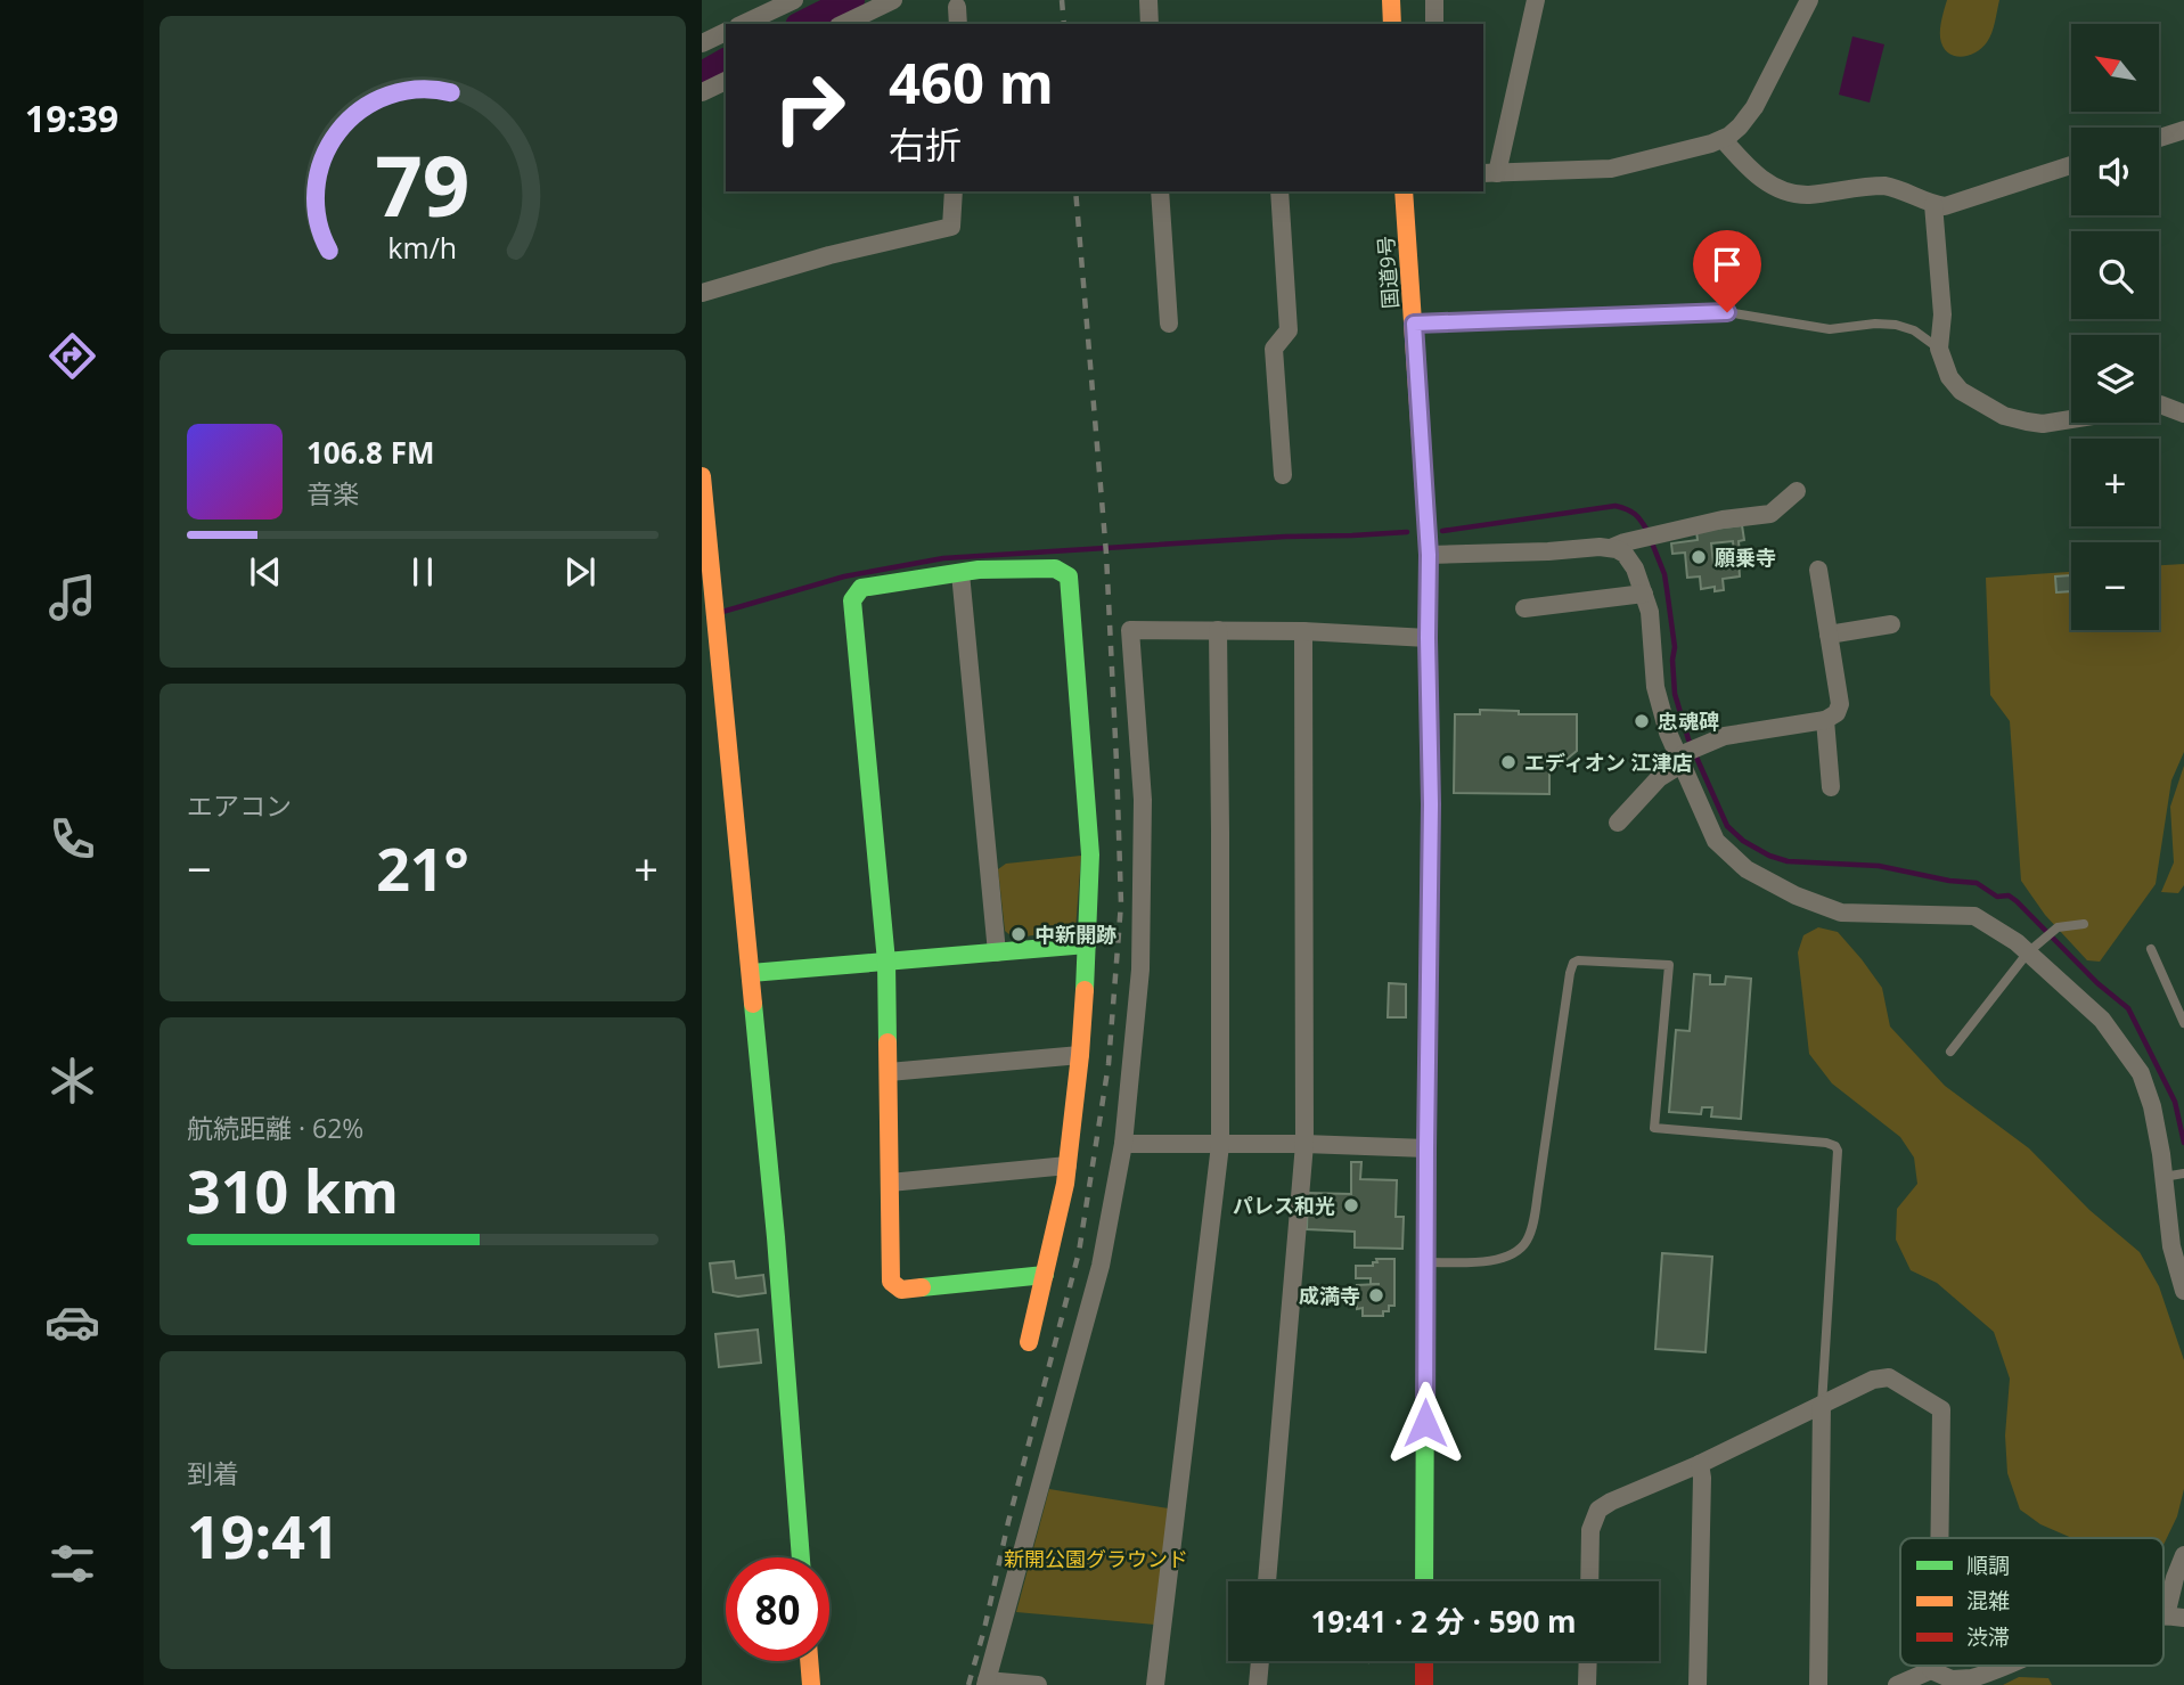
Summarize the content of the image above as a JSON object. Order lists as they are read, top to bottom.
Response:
{
  "streets": {
    "main road": ["国道9号"]
  },
  "parks": ["新開公園グラウンド"],
  "places": [
    "願乗寺",
    "忠魂碑",
    "エディオン 江津店",
    "中新開跡",
    "パレス和光",
    "成満寺"
  ],
  "legend": ["順調", "混雑", "渋滞"],
  "north": "top left",
  "page": {
    "tabs": "19:39",
    "map_buttons": ["+", "−"],
    "turn": ["460 m", "右折"],
    "song": ["106.8 FM", "音楽"],
    "tile": [
      "エアコン",
      ["航続距離 · 62%", "310 km"],
      ["到着", "19:41"]
    ],
    "heat": ["−", "21°", "+"],
    "limit": "80",
    "trip": "19:41 · 2 分 · 590 m",
    "gauge": ["79", "km/h"]
  }
}
